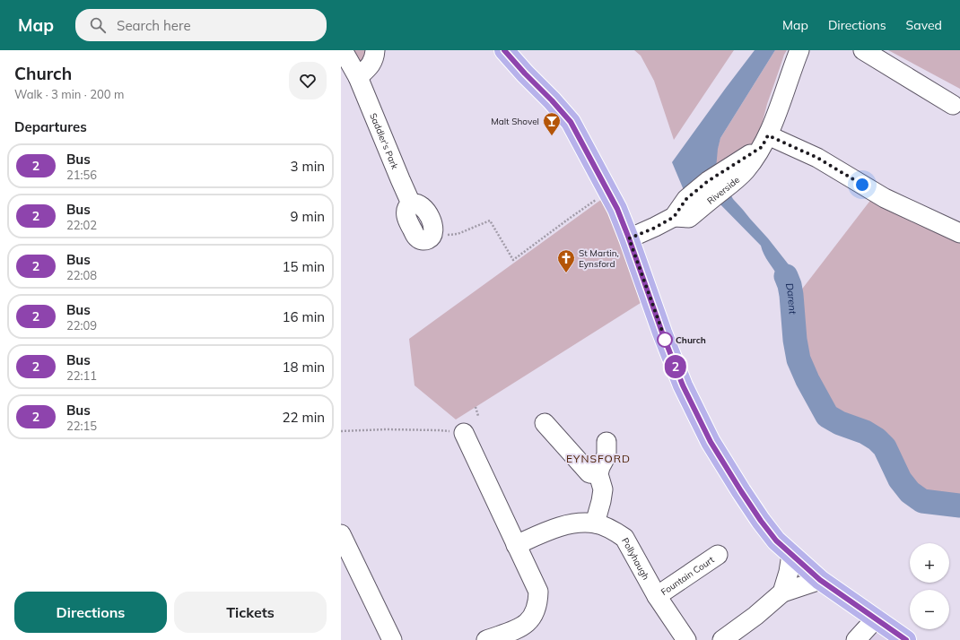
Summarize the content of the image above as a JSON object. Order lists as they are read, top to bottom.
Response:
{
  "streets": {
    "street": [
      "Saddler's Park",
      "Riverside",
      "Pollyhaugh",
      "Fountain Court"
    ]
  },
  "crossings": [
    ["Pollyhaugh", "Fountain Court"]
  ],
  "districts": ["EYNSFORD"],
  "water": ["Darent"],
  "places": {
    "bar": ["Malt Shovel"],
    "church": ["St Martin, Eynsford"],
    "other": ["Church"]
  },
  "lines": ["bus line 2"],
  "page": {
    "header": "Map",
    "search": "Search here",
    "nav": ["Map", "Directions", "Saved"],
    "heading": [
      ["Church", "Walk · 3 min · 200 m"],
      "Departures"
    ],
    "on_map": "2",
    "list": [
      {
        "mark": "2",
        "name": "Bus",
        "note": "21:56",
        "value": "3 min"
      },
      {
        "mark": "2",
        "name": "Bus",
        "note": "22:02",
        "value": "9 min"
      },
      {
        "mark": "2",
        "name": "Bus",
        "note": "22:08",
        "value": "15 min"
      },
      {
        "mark": "2",
        "name": "Bus",
        "note": "22:09",
        "value": "16 min"
      },
      {
        "mark": "2",
        "name": "Bus",
        "note": "22:11",
        "value": "18 min"
      },
      {
        "mark": "2",
        "name": "Bus",
        "note": "22:15",
        "value": "22 min"
      }
    ],
    "map_buttons": ["+", "−"],
    "buttons": ["Directions", "Tickets"]
  }
}
